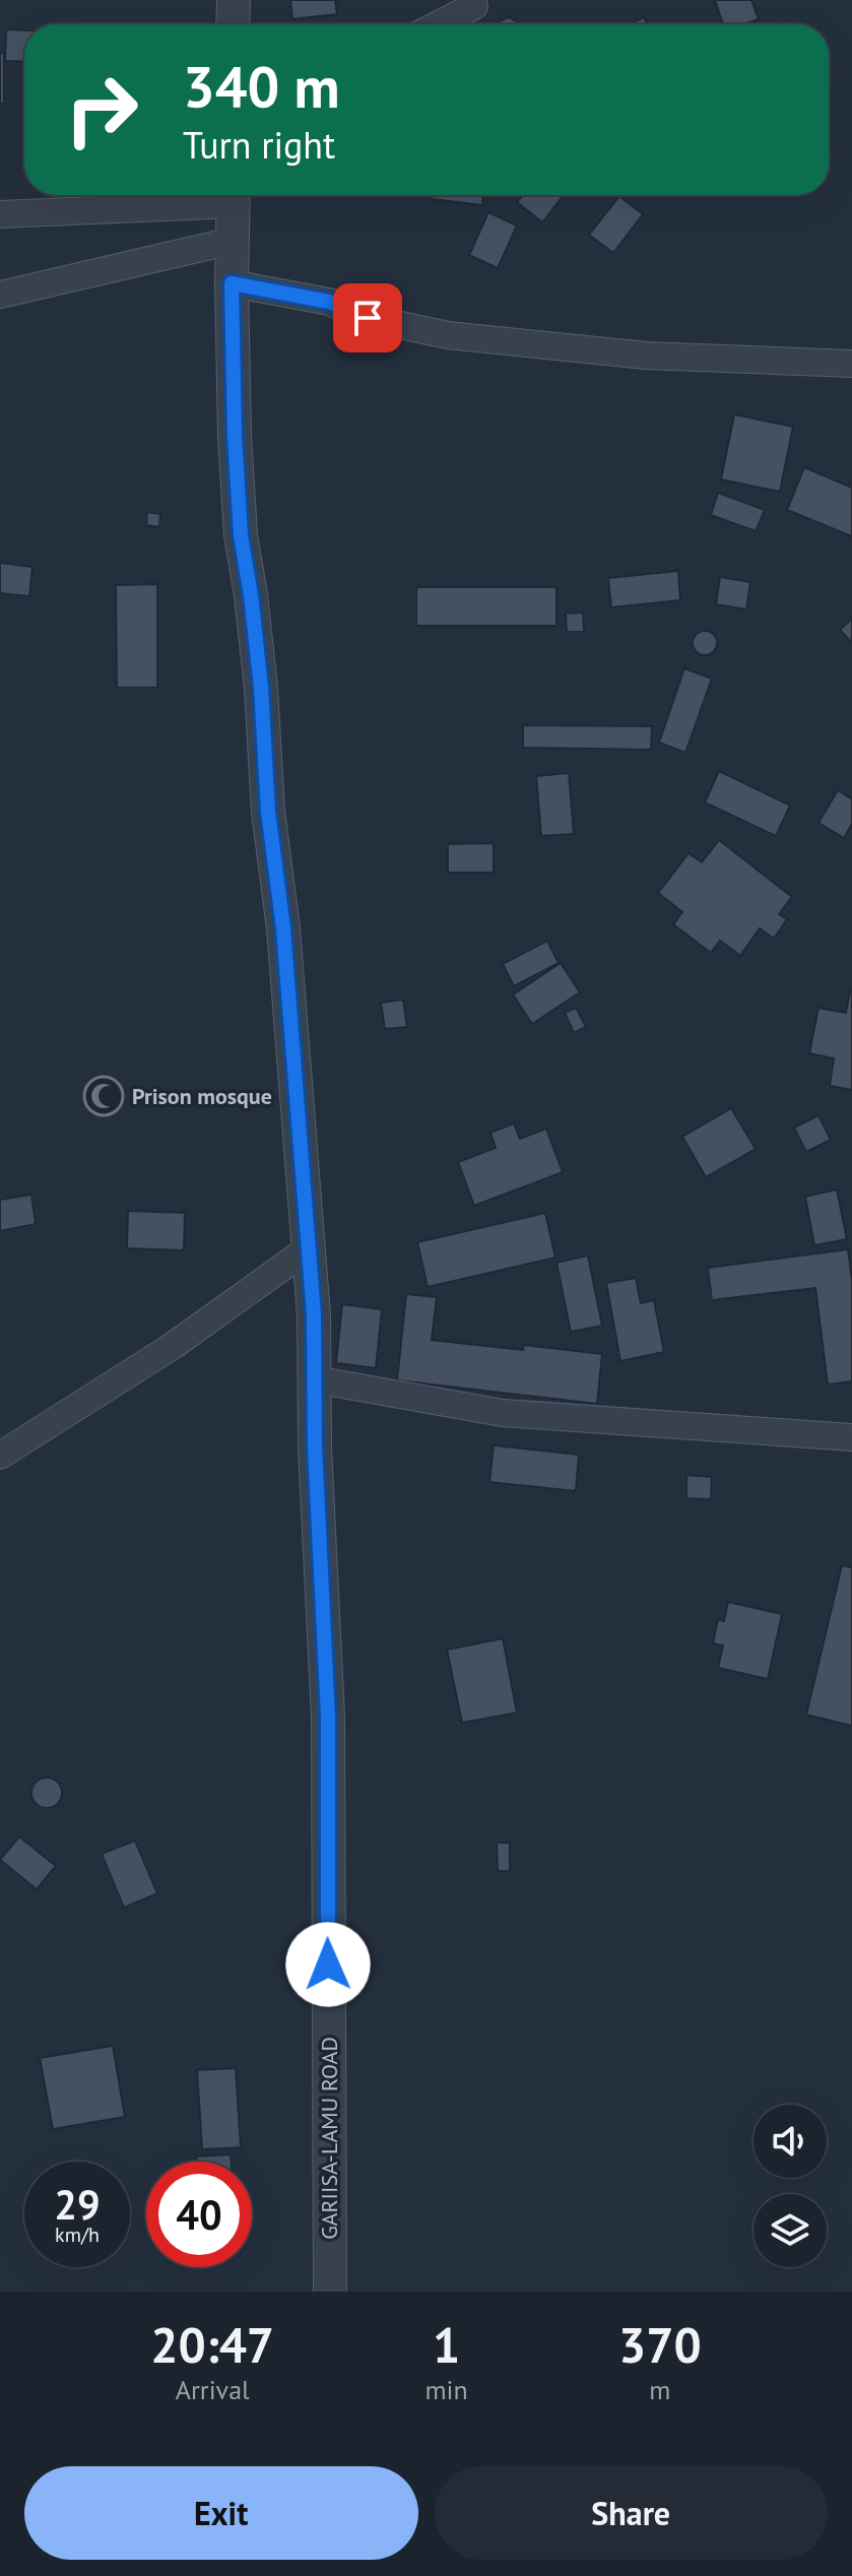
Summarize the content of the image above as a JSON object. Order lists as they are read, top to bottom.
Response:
{
  "streets": {
    "street": ["GARIISA-LAMU ROAD"]
  },
  "places": {
    "mosque": ["Prison mosque"]
  },
  "page": {
    "turn": ["340 m", "Turn right"],
    "speed": "29 km/h",
    "limit": "40",
    "eta": [
      "20:47",
      "Arrival",
      "1",
      "min",
      "370",
      "m"
    ],
    "buttons": ["Exit", "Share"]
  }
}
